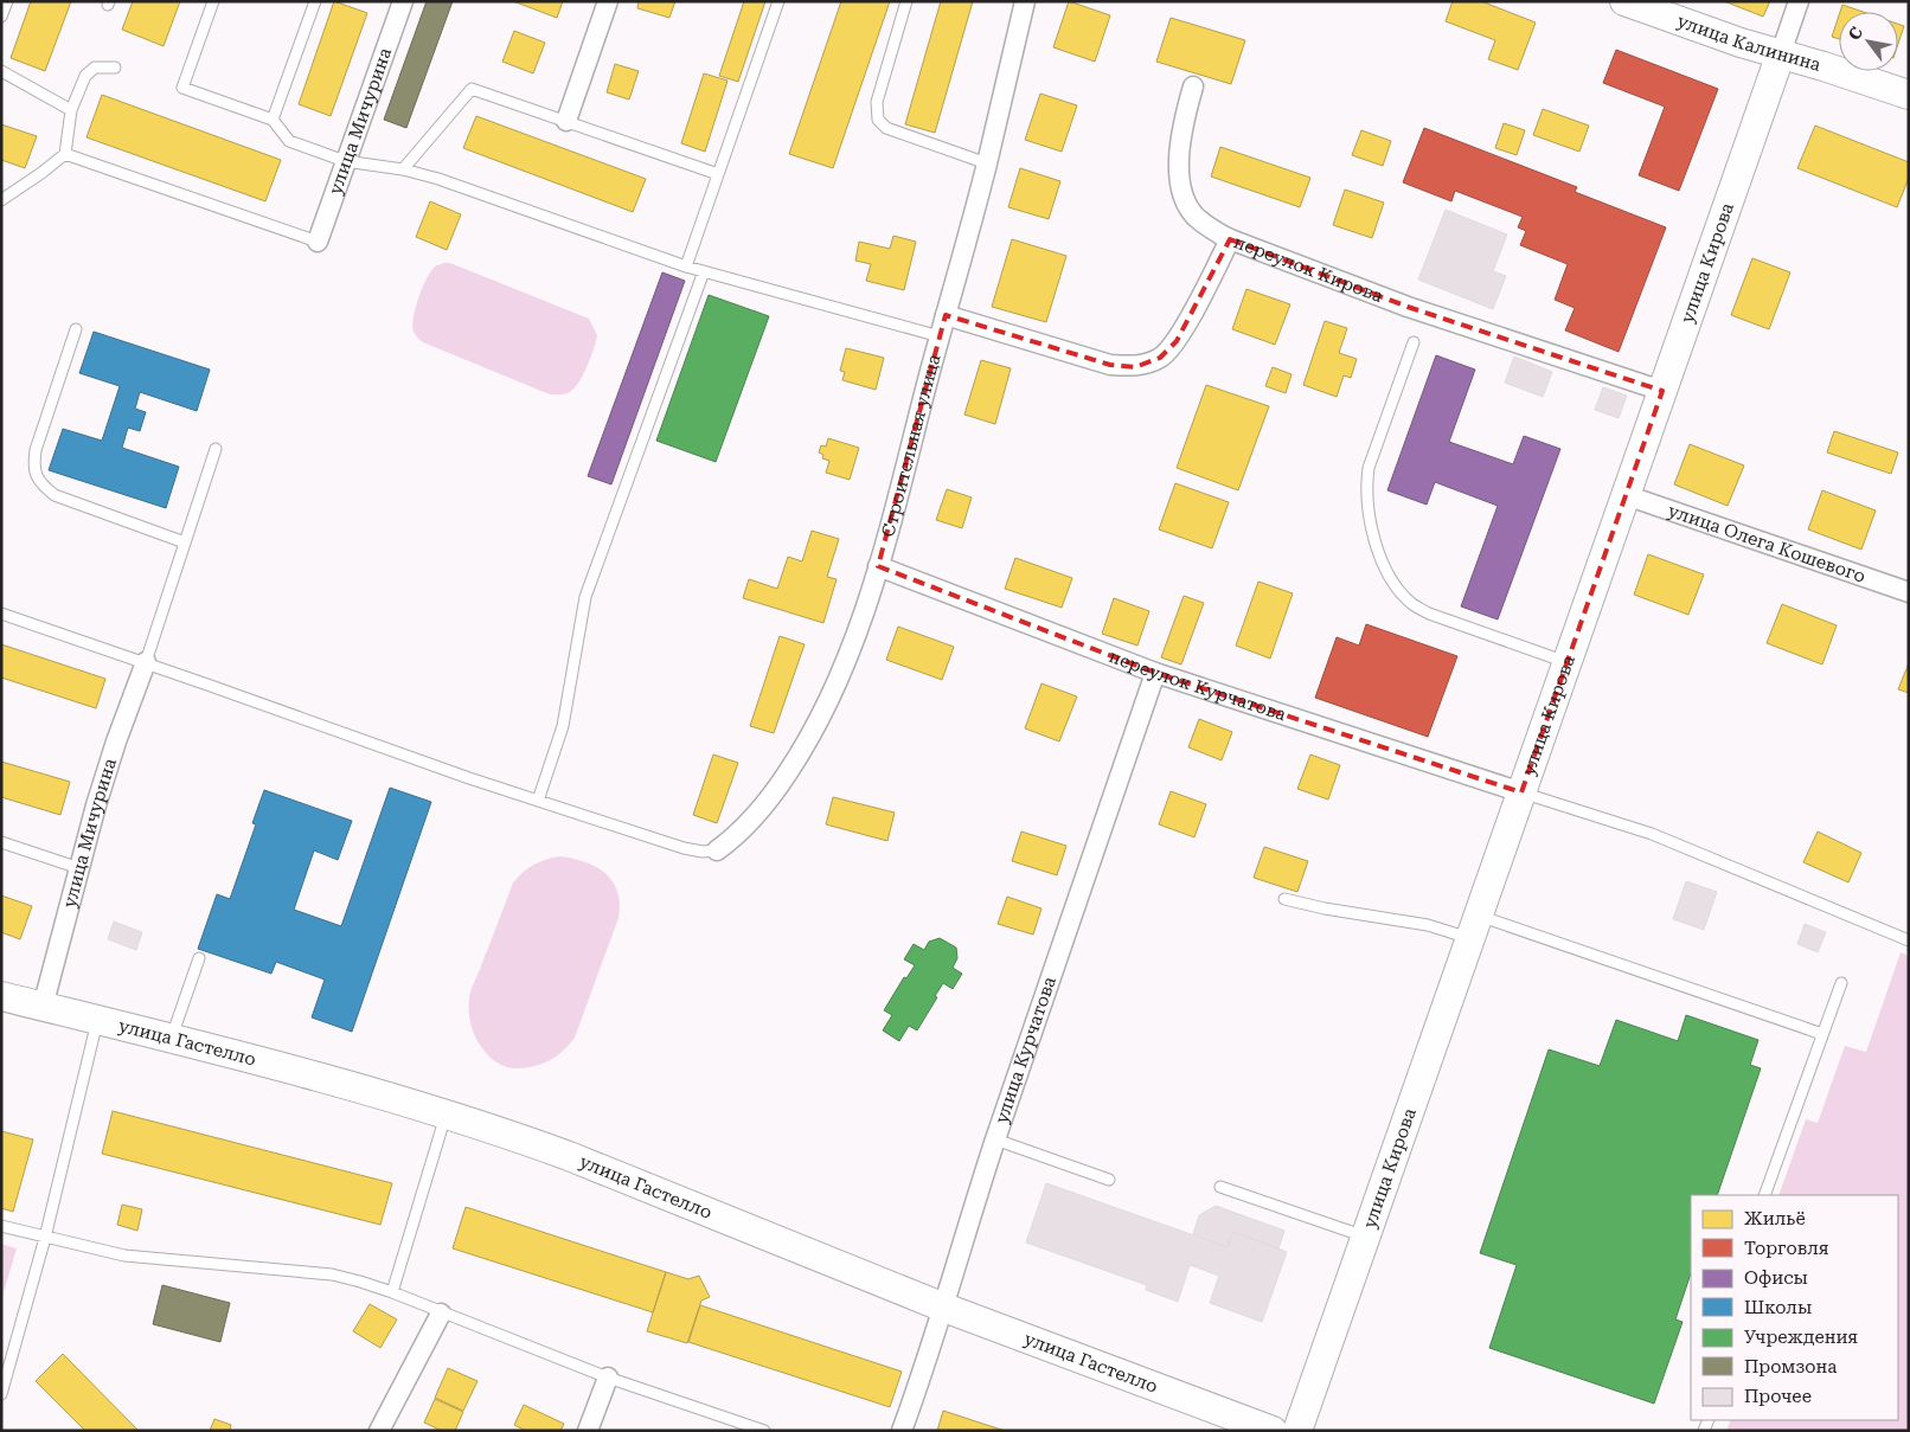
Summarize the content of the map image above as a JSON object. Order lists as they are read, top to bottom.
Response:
{
  "streets": {
    "street": [
      "улица Калинина",
      "улица Мичурина",
      "улица Кирова",
      "переулок Кирова",
      "Строительная улица",
      "улица Олега Кошевого",
      "переулок Курчатова",
      "улица Гастелло",
      "улица Курчатова"
    ]
  },
  "crossings": [
    ["улица Калинина", "улица Кирова"],
    ["улица Мичурина", "улица Гастелло"],
    ["улица Кирова", "переулок Кирова"],
    ["улица Кирова", "улица Олега Кошевого"],
    ["улица Кирова", "переулок Курчатова"],
    ["переулок Кирова", "Строительная улица"],
    ["Строительная улица", "переулок Курчатова"],
    ["переулок Курчатова", "улица Курчатова"],
    ["улица Гастелло", "улица Курчатова"]
  ],
  "legend": [
    "Жильё",
    "Торговля",
    "Офисы",
    "Школы",
    "Учреждения",
    "Промзона",
    "Прочее"
  ],
  "north": "top left"
}
